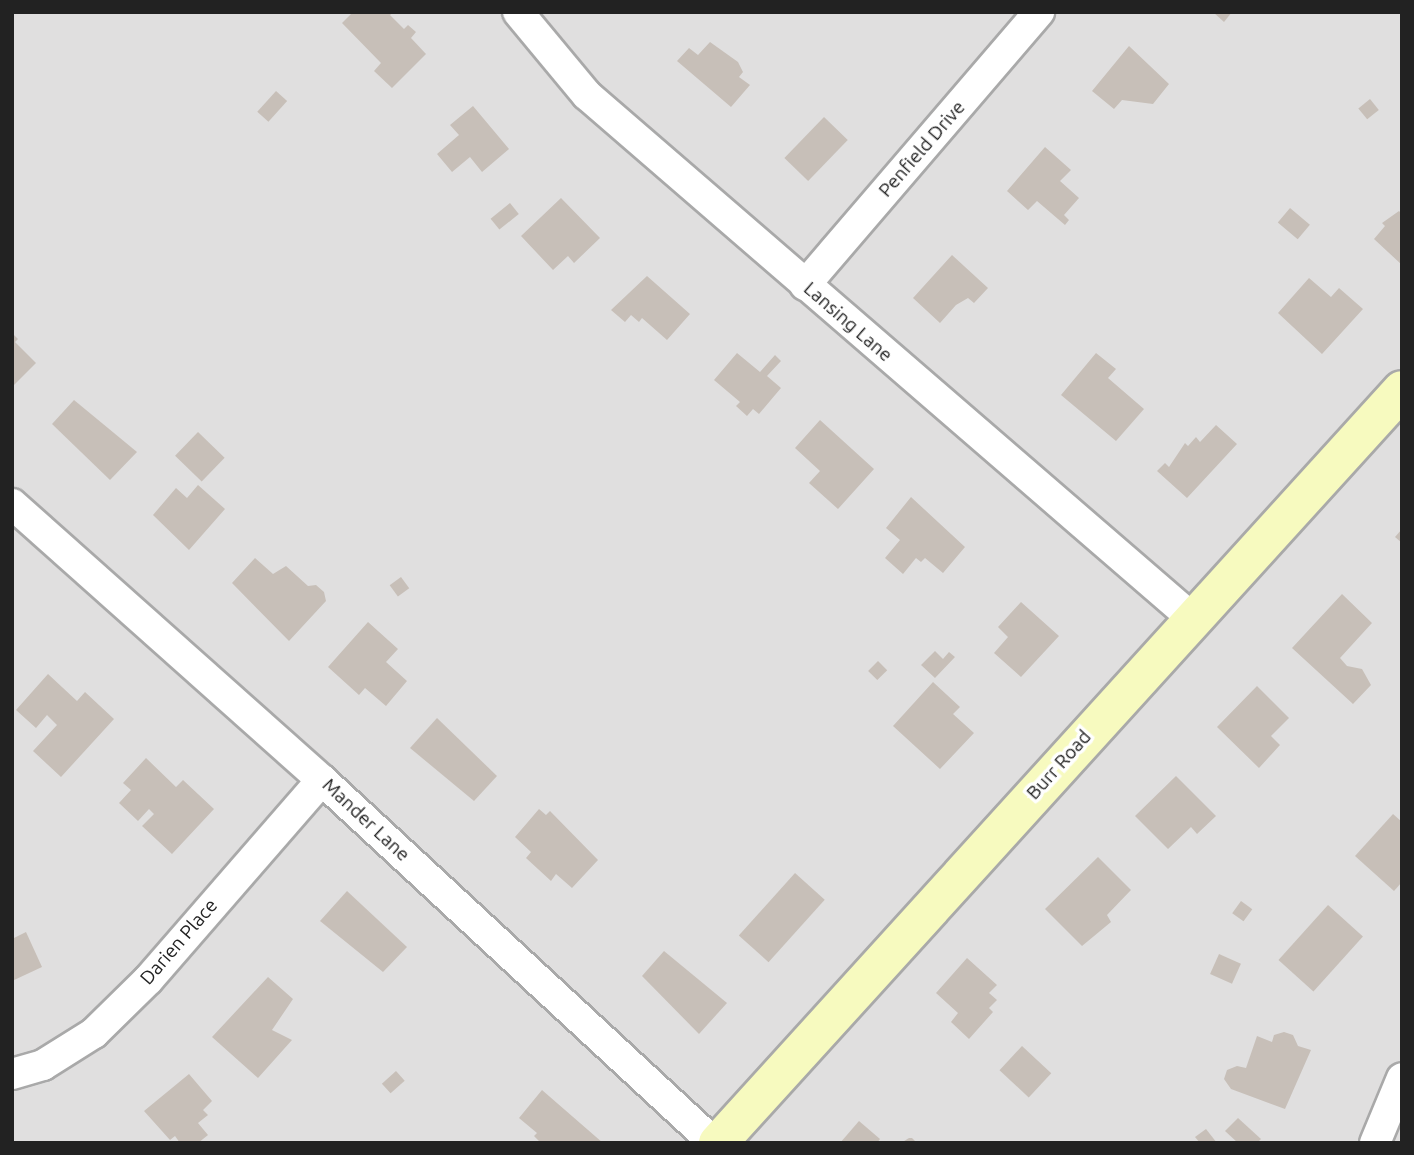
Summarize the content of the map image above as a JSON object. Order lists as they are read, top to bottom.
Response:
{
  "streets": {
    "street": [
      "Penfield Drive",
      "Lansing Lane",
      "Burr Road",
      "Mander Lane",
      "Darien Place"
    ]
  },
  "crossings": [
    ["Penfield Drive", "Lansing Lane"],
    ["Lansing Lane", "Burr Road"],
    ["Burr Road", "Mander Lane"],
    ["Mander Lane", "Darien Place"]
  ]
}
